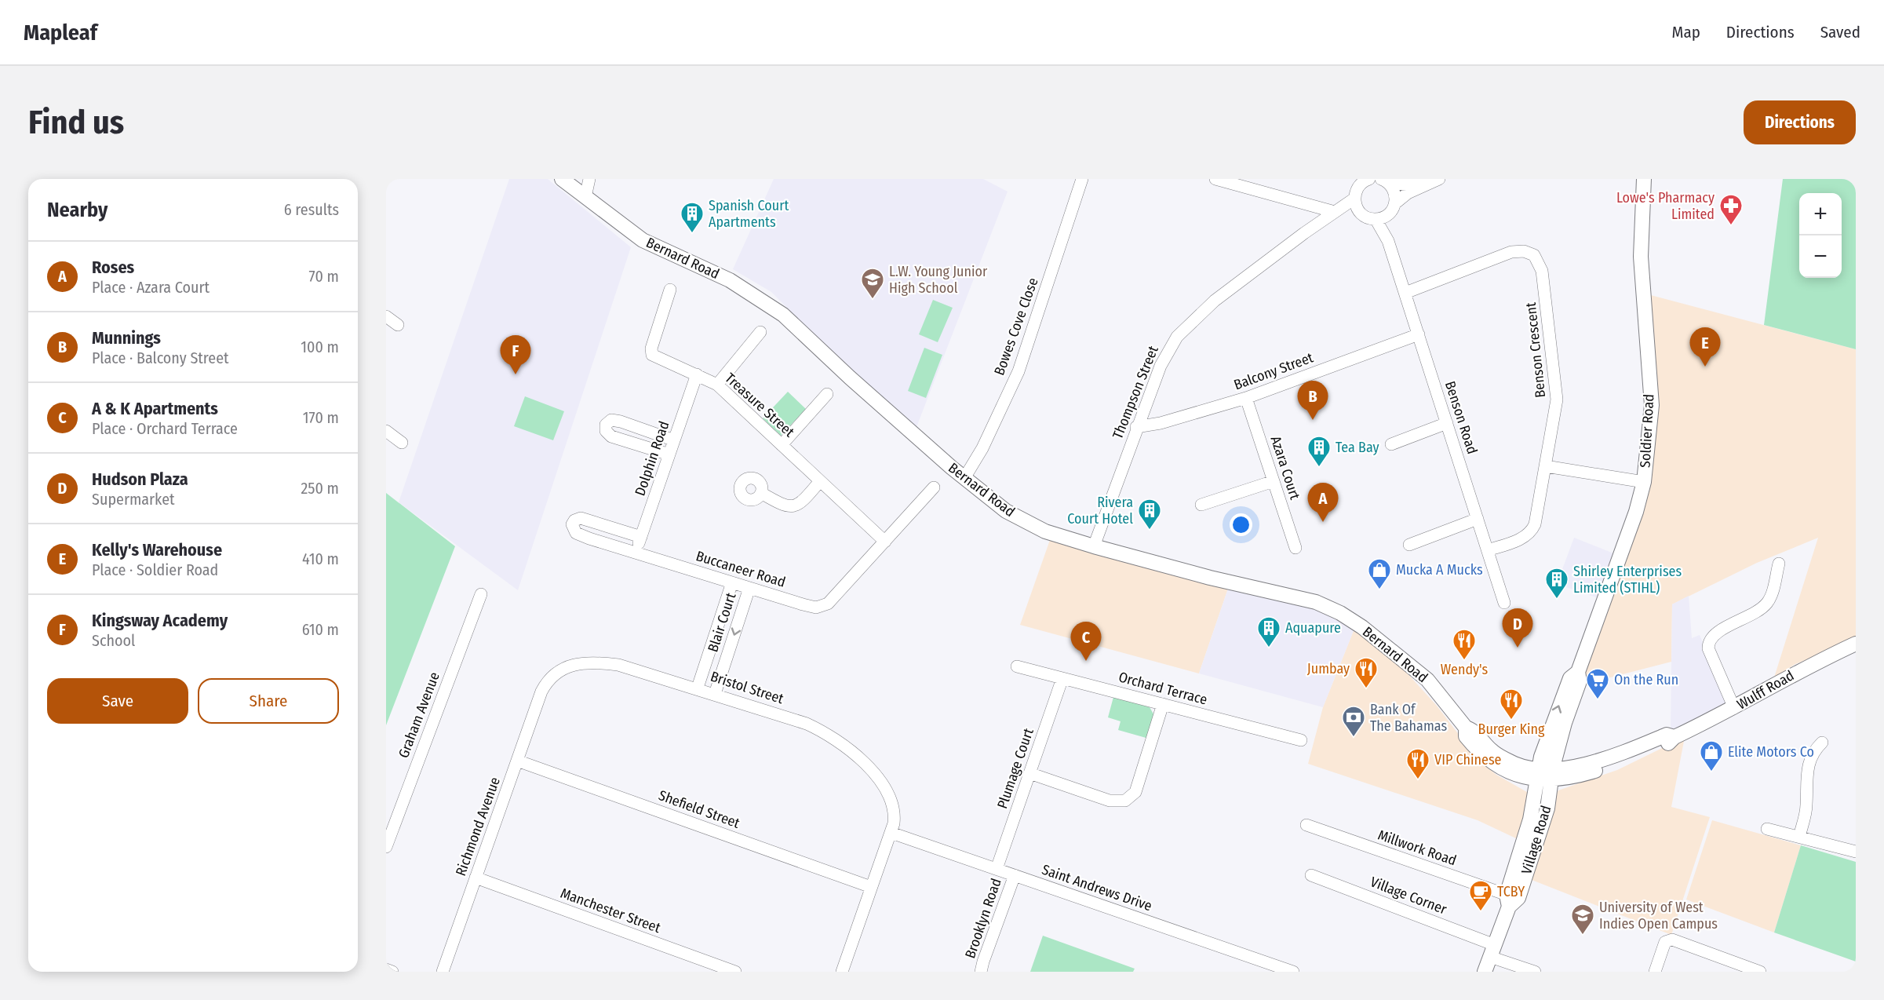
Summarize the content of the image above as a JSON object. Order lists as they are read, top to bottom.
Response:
{
  "streets": {
    "main road": [
      "Bernard Road",
      "Soldier Road",
      "Wulff Road",
      "Village Road"
    ],
    "street": [
      "Bowes Cove Close",
      "Benson Crescent",
      "Balcony Street",
      "Thompson Street",
      "Treasure Street",
      "Benson Road",
      "Dolphin Road",
      "Azara Court",
      "Buccaneer Road",
      "Blair Court",
      "Bristol Street",
      "Orchard Terrace",
      "Graham Avenue",
      "Plumage Court",
      "Shefield Street",
      "Richmond Avenue",
      "Millwork Road",
      "Saint Andrews Drive",
      "Village Corner",
      "Manchester Street",
      "Brooklyn Road"
    ]
  },
  "crossings": [
    ["Bernard Road", "Bowes Cove Close"],
    ["Bernard Road", "Thompson Street"],
    ["Bernard Road", "Soldier Road"],
    ["Bernard Road", "Wulff Road"],
    ["Bernard Road", "Village Road"],
    ["Benson Crescent", "Benson Road"],
    ["Balcony Street", "Thompson Street"],
    ["Balcony Street", "Benson Road"],
    ["Balcony Street", "Azara Court"],
    ["Treasure Street", "Dolphin Road"],
    ["Treasure Street", "Buccaneer Road"],
    ["Soldier Road", "Wulff Road"],
    ["Soldier Road", "Village Road"],
    ["Dolphin Road", "Buccaneer Road"],
    ["Buccaneer Road", "Blair Court"],
    ["Blair Court", "Bristol Street"],
    ["Bristol Street", "Shefield Street"],
    ["Bristol Street", "Richmond Avenue"],
    ["Bristol Street", "Saint Andrews Drive"],
    ["Orchard Terrace", "Plumage Court"],
    ["Wulff Road", "Village Road"],
    ["Plumage Court", "Saint Andrews Drive"],
    ["Shefield Street", "Richmond Avenue"],
    ["Richmond Avenue", "Manchester Street"],
    ["Village Road", "Millwork Road"],
    ["Village Road", "Village Corner"],
    ["Saint Andrews Drive", "Brooklyn Road"]
  ],
  "places": {
    "pharmacy": ["Lowe's Pharmacy Limited"],
    "building": [
      "Spanish Court Apartments",
      "Tea Bay",
      "Rivera Court Hotel",
      "Shirley Enterprises Limited (STIHL)",
      "Aquapure"
    ],
    "school or university": ["L.W. Young Junior High School", "University of West Indies Open Campus"],
    "shop": ["Mucka A Mucks", "Elite Motors Co"],
    "restaurant": [
      "Wendy's",
      "Jumbay",
      "Burger King",
      "VIP Chinese"
    ],
    "supermarket": ["On the Run"],
    "bank": ["Bank Of The Bahamas"],
    "cafe": ["TCBY"]
  },
  "page": {
    "header": "Mapleaf",
    "nav": ["Map", "Directions", "Saved"],
    "buttons": [
      "Directions",
      ["Save", "Share"]
    ],
    "title": "Find us",
    "heading": ["Nearby", "6 results"],
    "map_buttons": ["+", "−"],
    "list": [
      {
        "mark": "A",
        "name": "Roses",
        "note": "Place · Azara Court",
        "value": "70 m"
      },
      {
        "mark": "B",
        "name": "Munnings",
        "note": "Place · Balcony Street",
        "value": "100 m"
      },
      {
        "mark": "C",
        "name": "A & K Apartments",
        "note": "Place · Orchard Terrace",
        "value": "170 m"
      },
      {
        "mark": "D",
        "name": "Hudson Plaza",
        "note": "Supermarket",
        "value": "250 m"
      },
      {
        "mark": "E",
        "name": "Kelly's Warehouse",
        "note": "Place · Soldier Road",
        "value": "410 m"
      },
      {
        "mark": "F",
        "name": "Kingsway Academy",
        "note": "School",
        "value": "610 m"
      }
    ],
    "pins": [
      "E",
      "F",
      "B",
      "A",
      "D",
      "C"
    ]
  }
}
